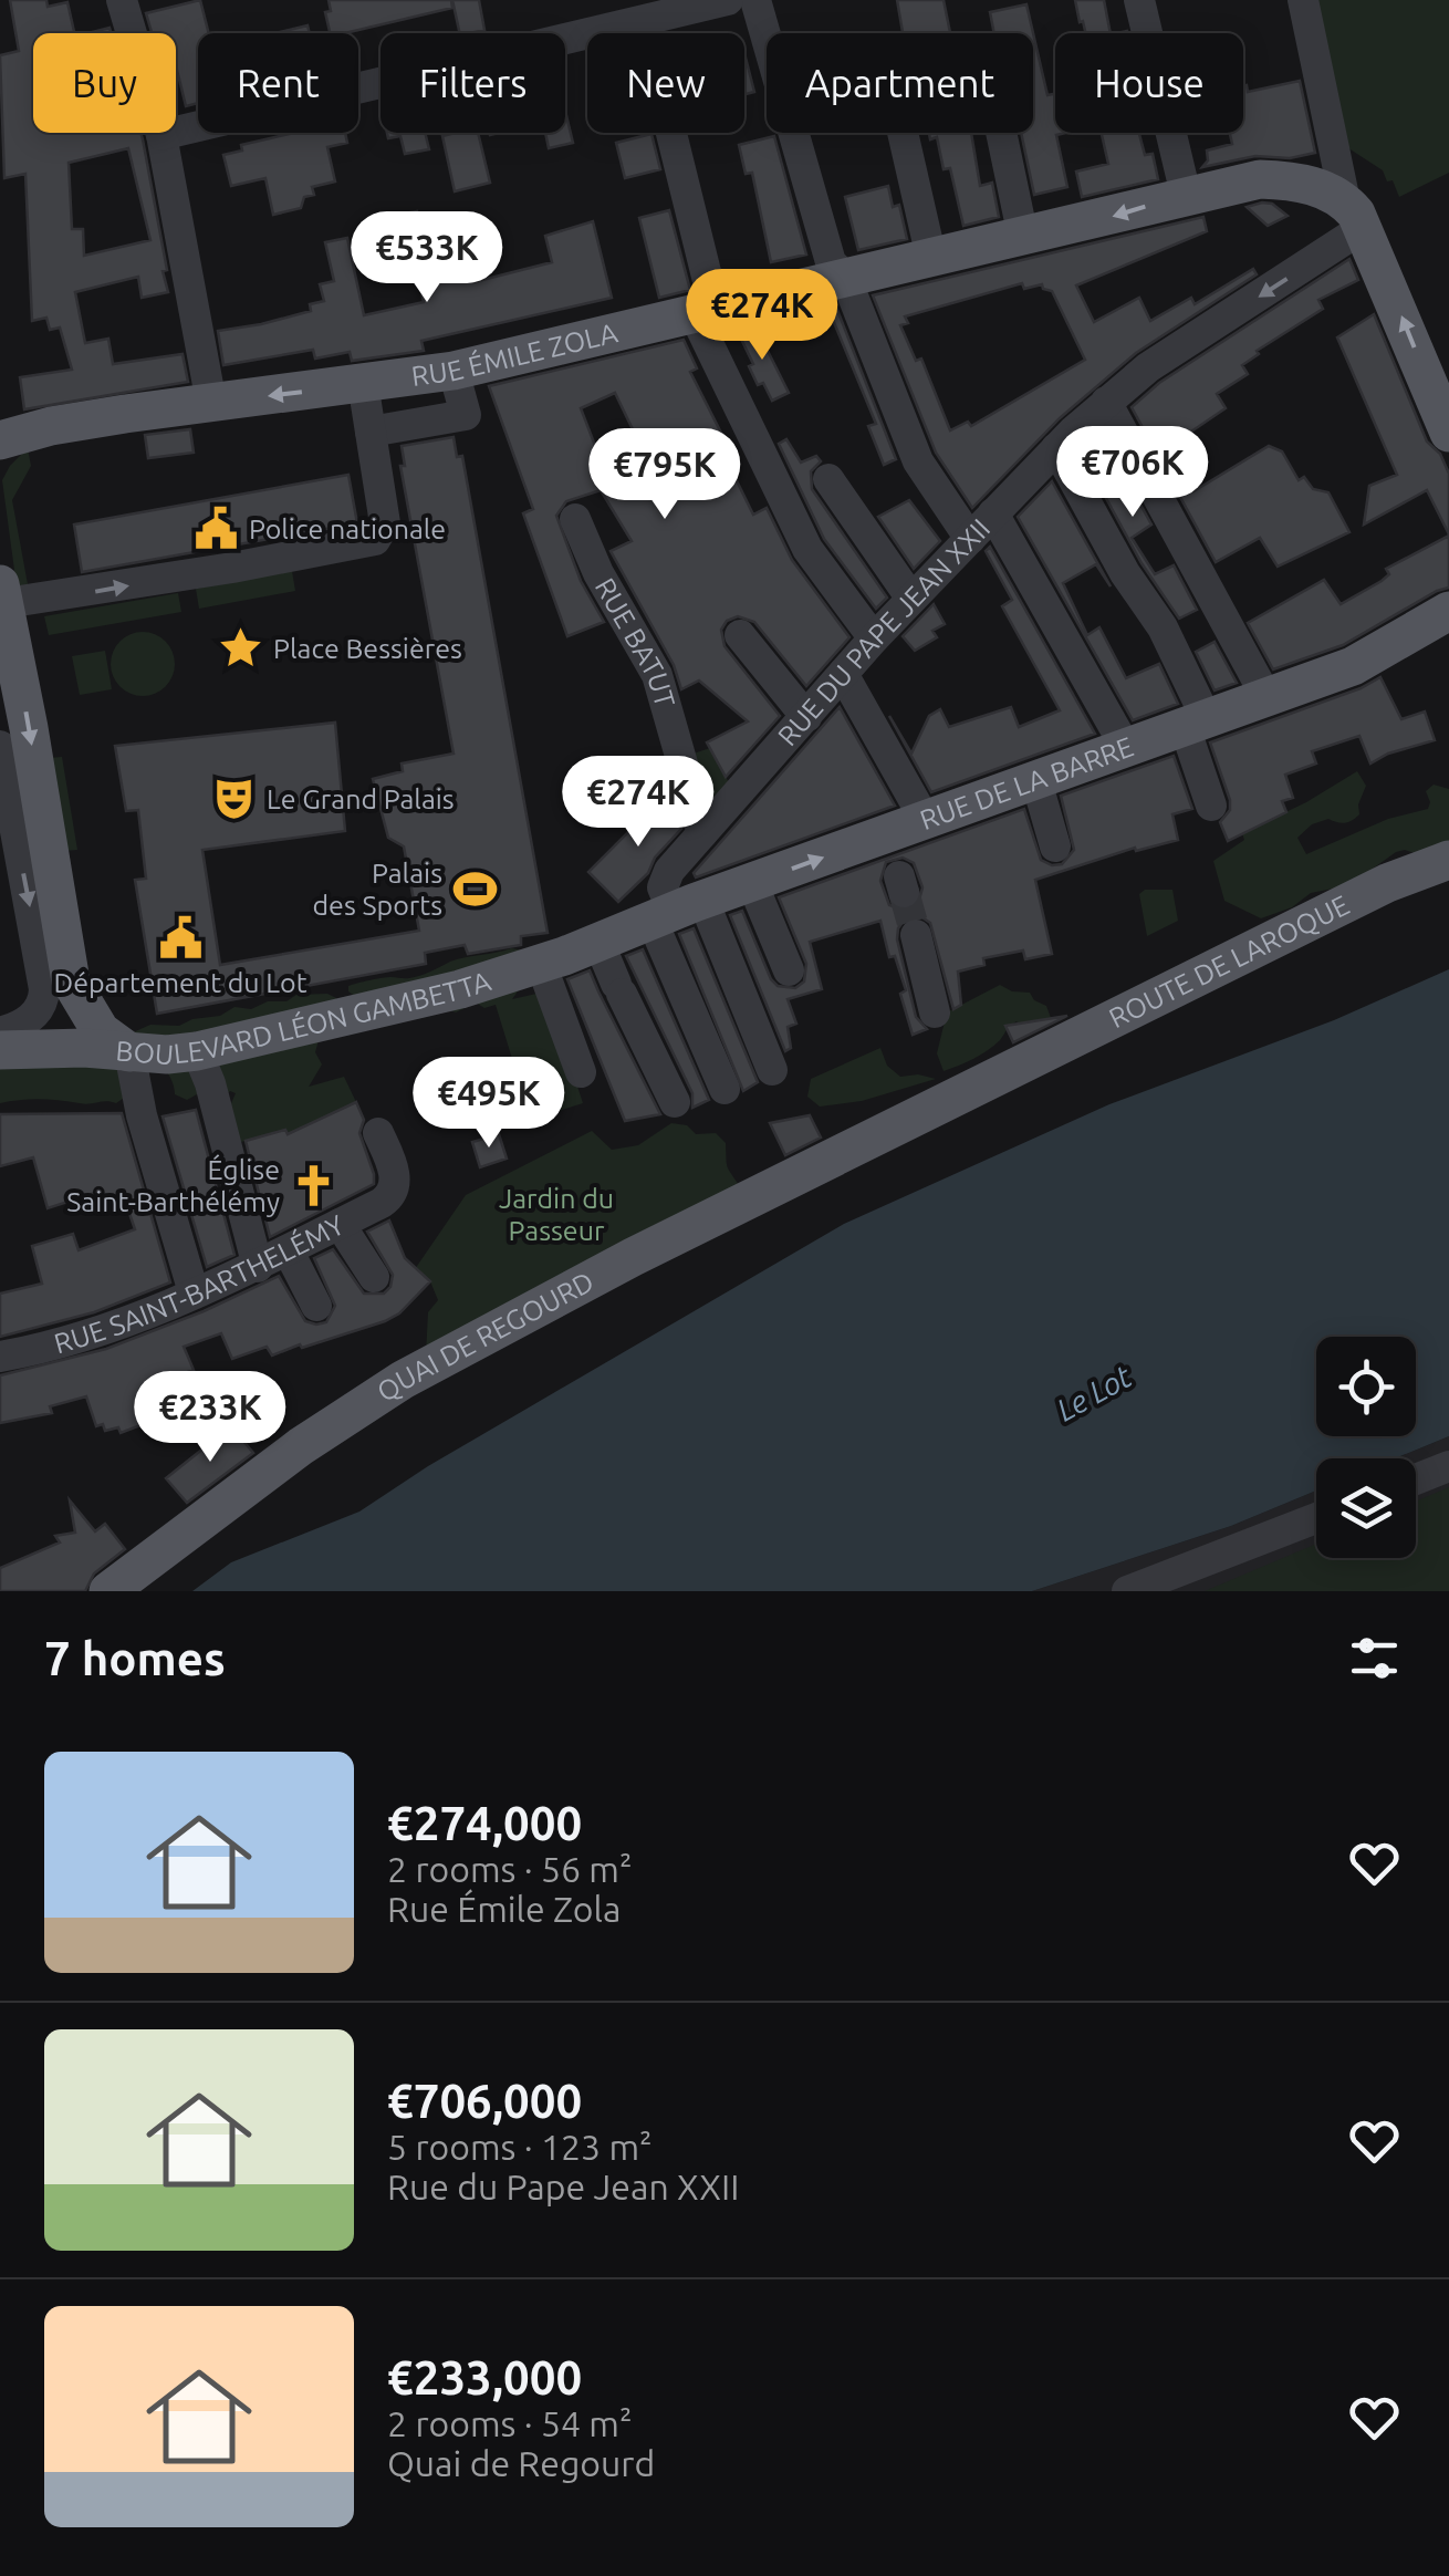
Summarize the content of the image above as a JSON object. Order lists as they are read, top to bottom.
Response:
{
  "streets": {
    "main road": [
      "RUE ÉMILE ZOLA",
      "RUE DE LA BARRE",
      "ROUTE DE LAROQUE",
      "BOULEVARD LÉON GAMBETTA",
      "QUAI DE REGOURD"
    ],
    "street": ["RUE DU PAPE JEAN XXII", "RUE BATUT", "RUE SAINT-BARTHELÉMY"]
  },
  "crossings": [
    ["RUE ÉMILE ZOLA", "RUE DU PAPE JEAN XXII"],
    ["RUE DU PAPE JEAN XXII", "RUE BATUT"],
    ["RUE DU PAPE JEAN XXII", "RUE DE LA BARRE"],
    ["RUE DE LA BARRE", "BOULEVARD LÉON GAMBETTA"],
    ["ROUTE DE LAROQUE", "QUAI DE REGOURD"]
  ],
  "water": ["Le Lot"],
  "parks": ["Jardin du Passeur"],
  "places": {
    "public building": ["Police nationale", "Département du Lot"],
    "place": ["Place Bessières"],
    "theatre": ["Le Grand Palais"],
    "sports": ["Palais des Sports"],
    "church": ["Église Saint-Barthélémy"]
  },
  "page": {
    "chip": [
      "Buy",
      "Rent",
      "Filters",
      "New",
      "Apartment",
      "House"
    ],
    "price": [
      "€533K",
      "€274K",
      "€706K",
      "€795K",
      "€274K",
      "€495K",
      "€233K"
    ],
    "heading": "7 homes",
    "list": [
      {
        "name": "€274,000",
        "note": "2 rooms · 56 m² · Rue Émile Zola"
      },
      {
        "name": "€706,000",
        "note": "5 rooms · 123 m² · Rue du Pape Jean XXII"
      },
      {
        "name": "€233,000",
        "note": "2 rooms · 54 m² · Quai de Regourd"
      }
    ]
  }
}
